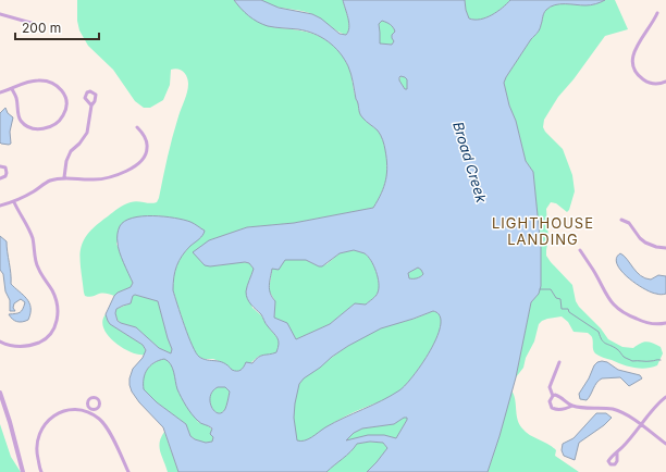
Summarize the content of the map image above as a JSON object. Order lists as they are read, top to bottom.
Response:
{
  "districts": ["LIGHTHOUSE LANDING"],
  "water": ["Broad Creek"],
  "scale_bar": "200 m"
}
